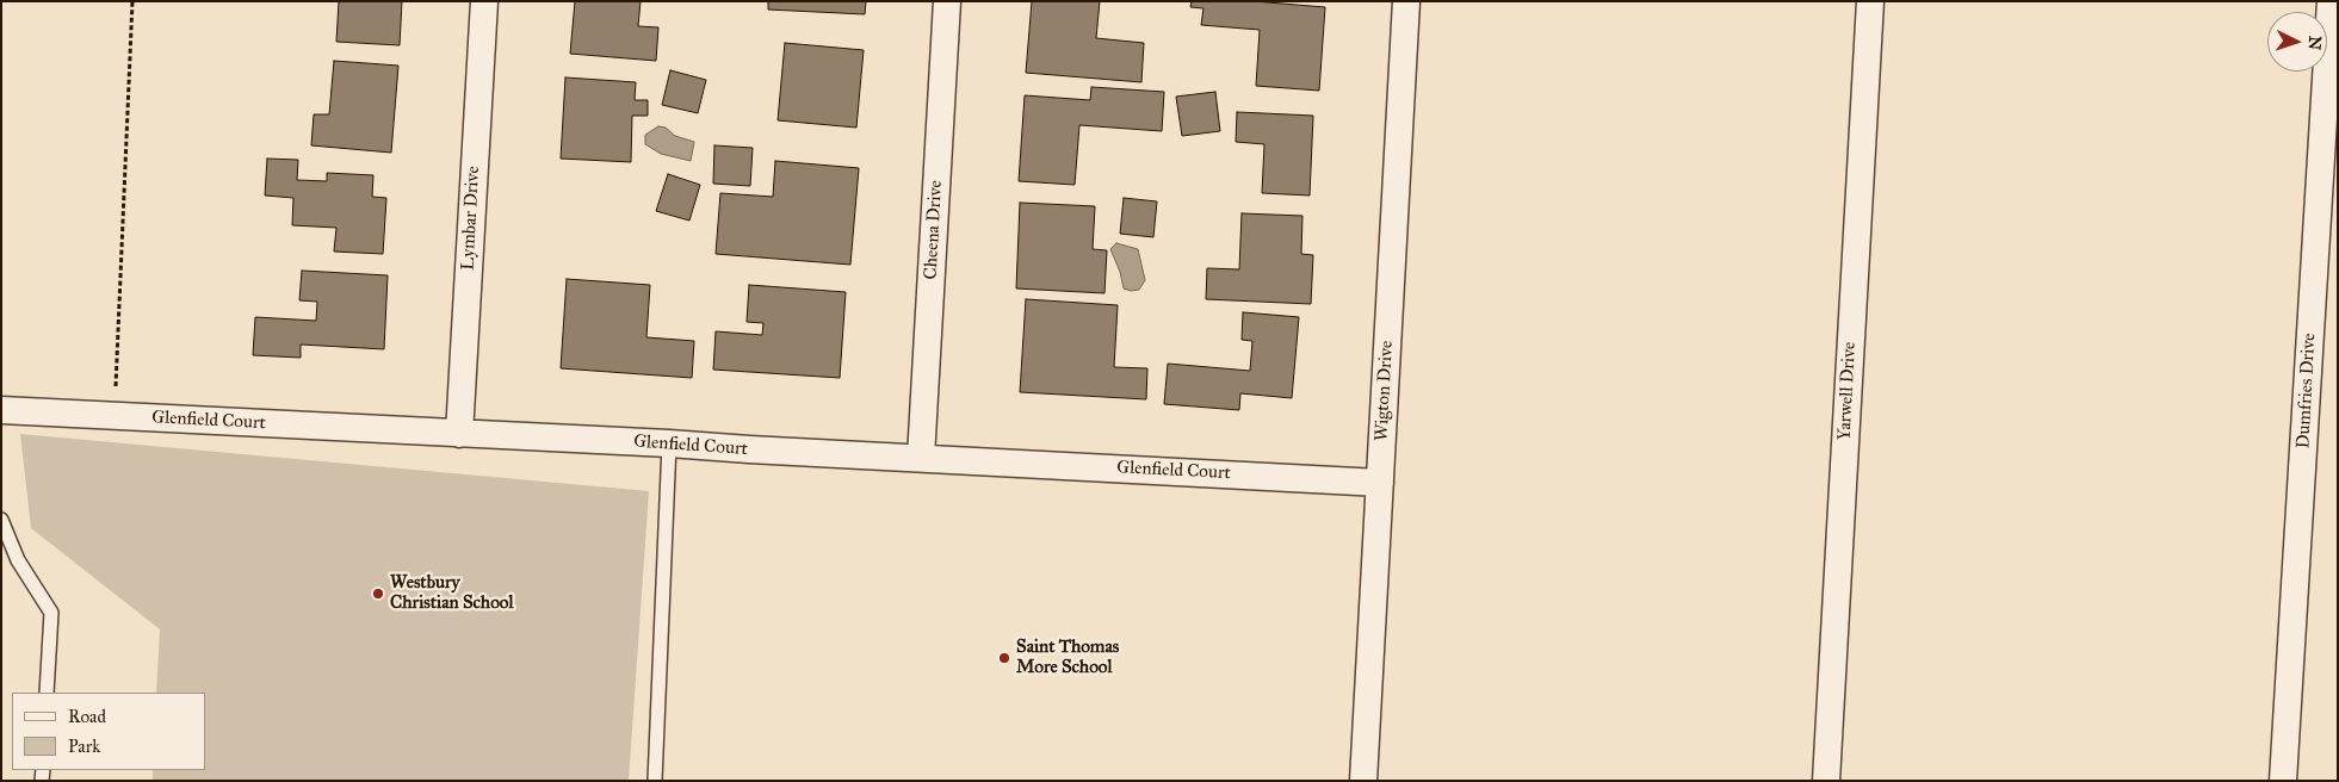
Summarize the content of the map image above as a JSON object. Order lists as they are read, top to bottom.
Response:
{
  "streets": {
    "street": [
      "Lymbar Drive",
      "Cheena Drive",
      "Wigton Drive",
      "Yarwell Drive",
      "Dumfries Drive",
      "Glenfield Court"
    ]
  },
  "crossings": [
    ["Lymbar Drive", "Glenfield Court"],
    ["Cheena Drive", "Glenfield Court"],
    ["Wigton Drive", "Glenfield Court"]
  ],
  "places": ["Westbury Christian School", "Saint Thomas More School"],
  "legend": ["Road", "Park"],
  "north": "right"
}
